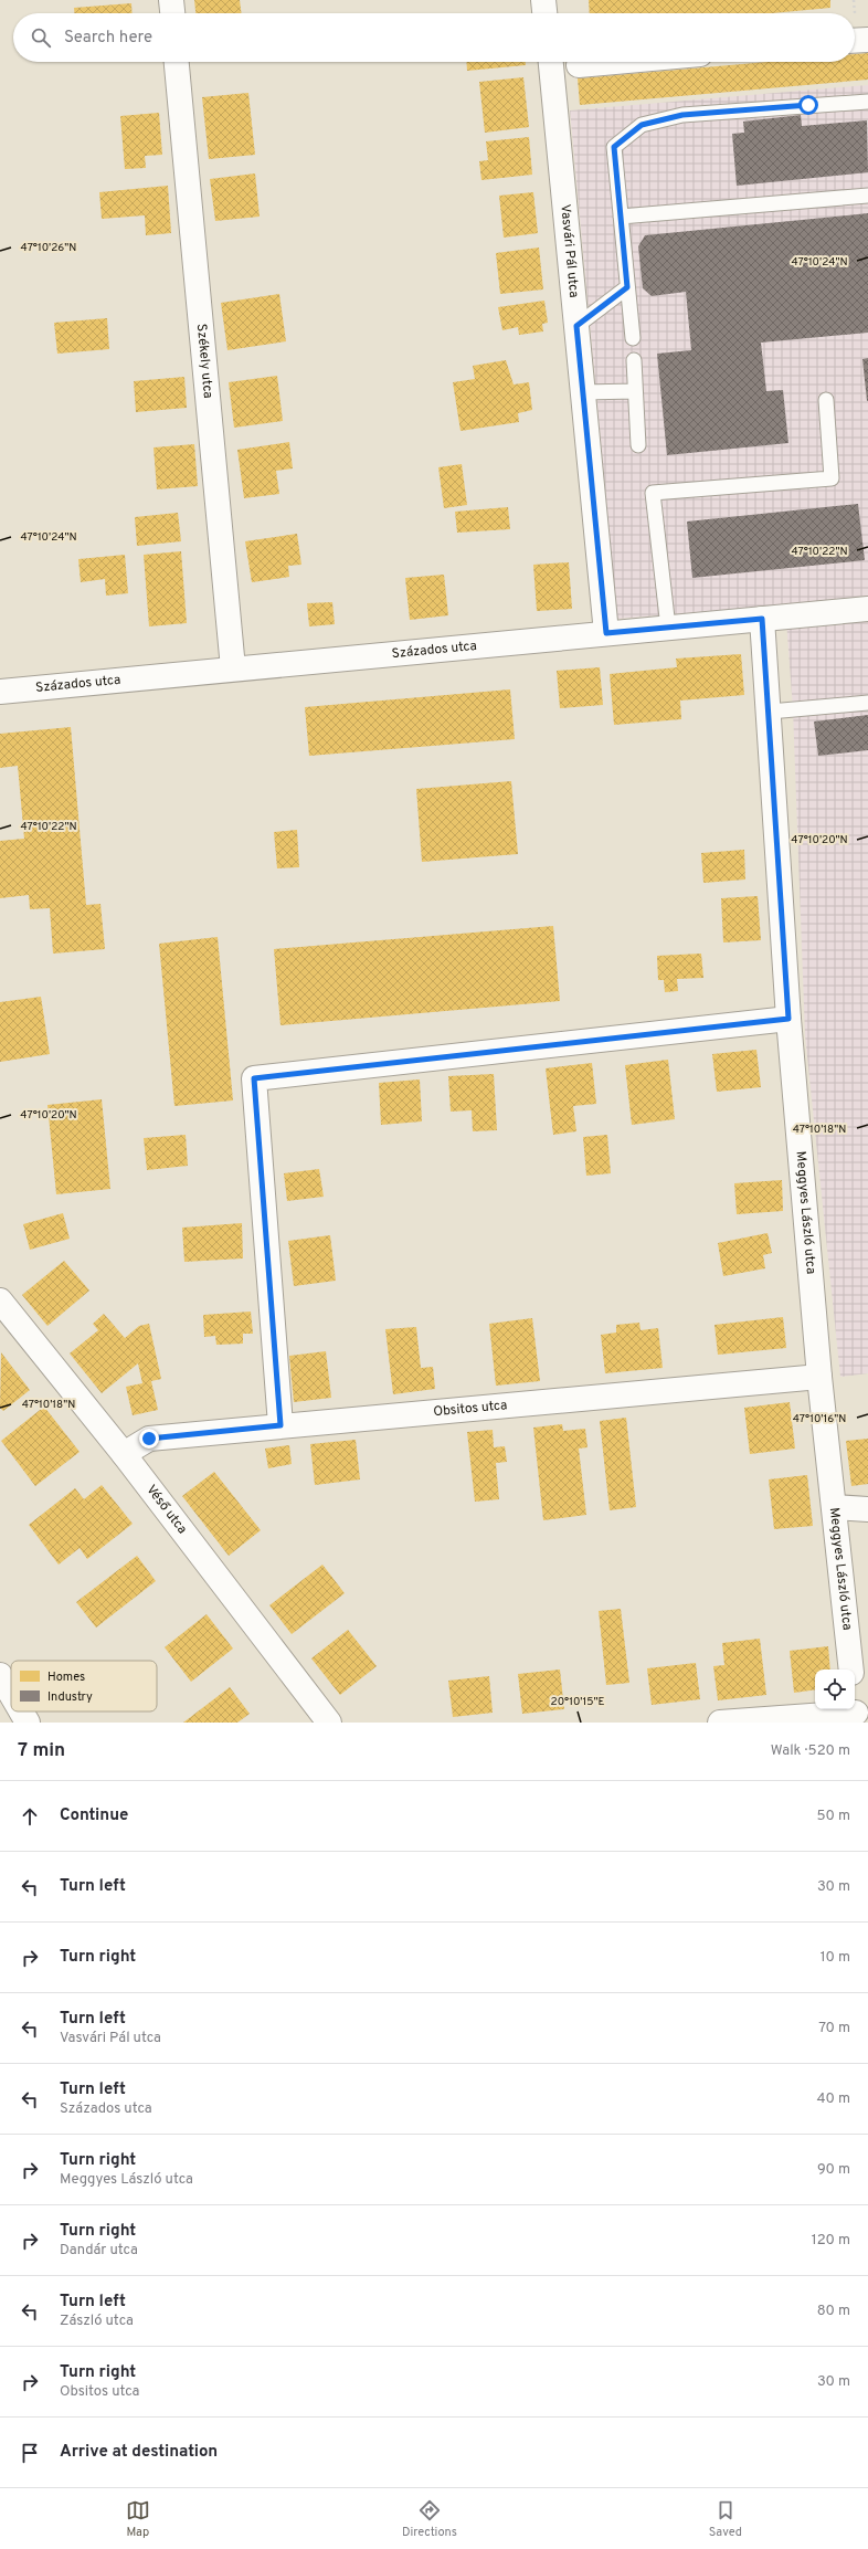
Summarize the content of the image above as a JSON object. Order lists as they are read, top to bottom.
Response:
{
  "streets": {
    "street": [
      "Vasvári Pál utca",
      "Székely utca",
      "Százados utca",
      "Meggyes László utca",
      "Obsitos utca",
      "Véső utca"
    ]
  },
  "crossings": [
    ["Vasvári Pál utca", "Százados utca"],
    ["Székely utca", "Százados utca"],
    ["Százados utca", "Meggyes László utca"],
    ["Meggyes László utca", "Obsitos utca"],
    ["Obsitos utca", "Véső utca"]
  ],
  "legend": ["Homes", "Industry"],
  "page": {
    "search": "Search here",
    "heading": ["7 min", "Walk · 520 m"],
    "list": [
      ["Continue", "50 m"],
      ["Turn left", "30 m"],
      ["Turn right", "10 m"],
      ["Turn left", "Vasvári Pál utca", "70 m"],
      ["Turn left", "Százados utca", "40 m"],
      ["Turn right", "Meggyes László utca", "90 m"],
      ["Turn right", "Dandár utca", "120 m"],
      ["Turn left", "Zászló utca", "80 m"],
      ["Turn right", "Obsitos utca", "30 m"],
      "Arrive at destination"
    ],
    "nav": ["Map", "Directions", "Saved"]
  },
  "coordinates": [
    "47°10'26\"N",
    "47°10'24\"N",
    "47°10'22\"N",
    "47°10'20\"N",
    "47°10'18\"N",
    "47°10'16\"N",
    "20°10'15\"E"
  ]
}
